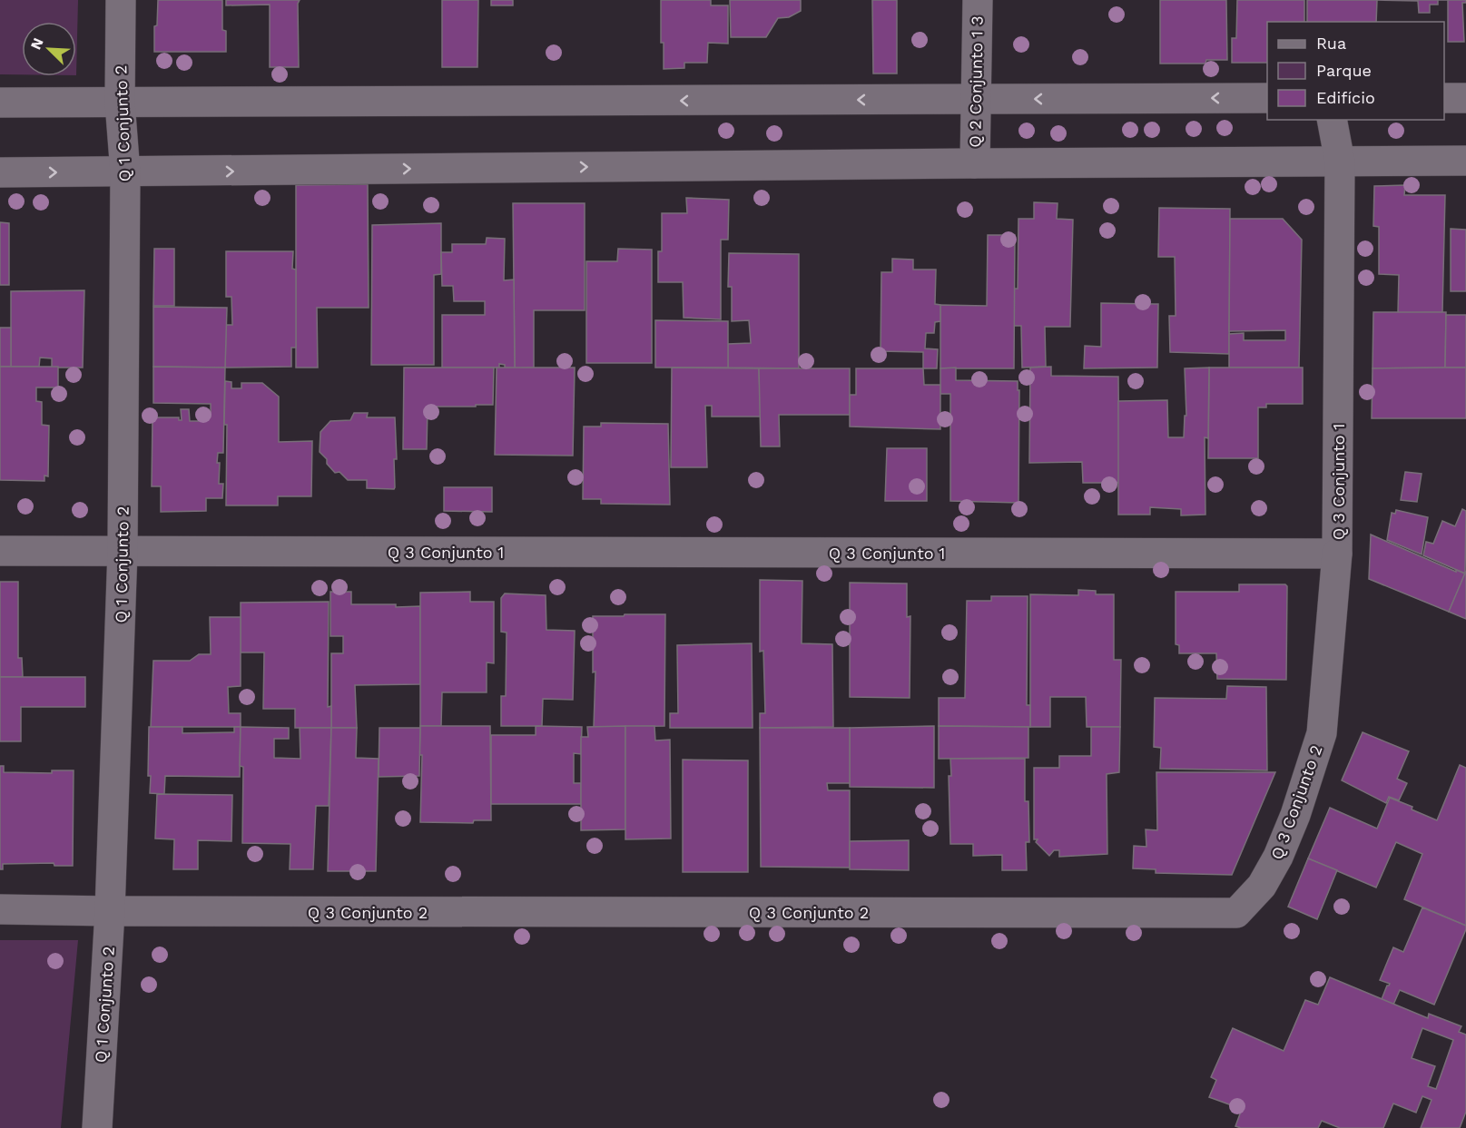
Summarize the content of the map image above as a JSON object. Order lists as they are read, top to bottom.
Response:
{
  "streets": {
    "street": [
      "Q 2 Conjunto 1 3",
      "Q 1 Conjunto 2",
      "Q 3 Conjunto 1",
      "Q 3 Conjunto 2"
    ]
  },
  "crossings": [
    ["Q 1 Conjunto 2", "Q 3 Conjunto 1"],
    ["Q 1 Conjunto 2", "Q 3 Conjunto 2"],
    ["Q 3 Conjunto 1", "Q 3 Conjunto 2"]
  ],
  "legend": ["Rua", "Parque", "Edifício"],
  "north": "top left"
}
